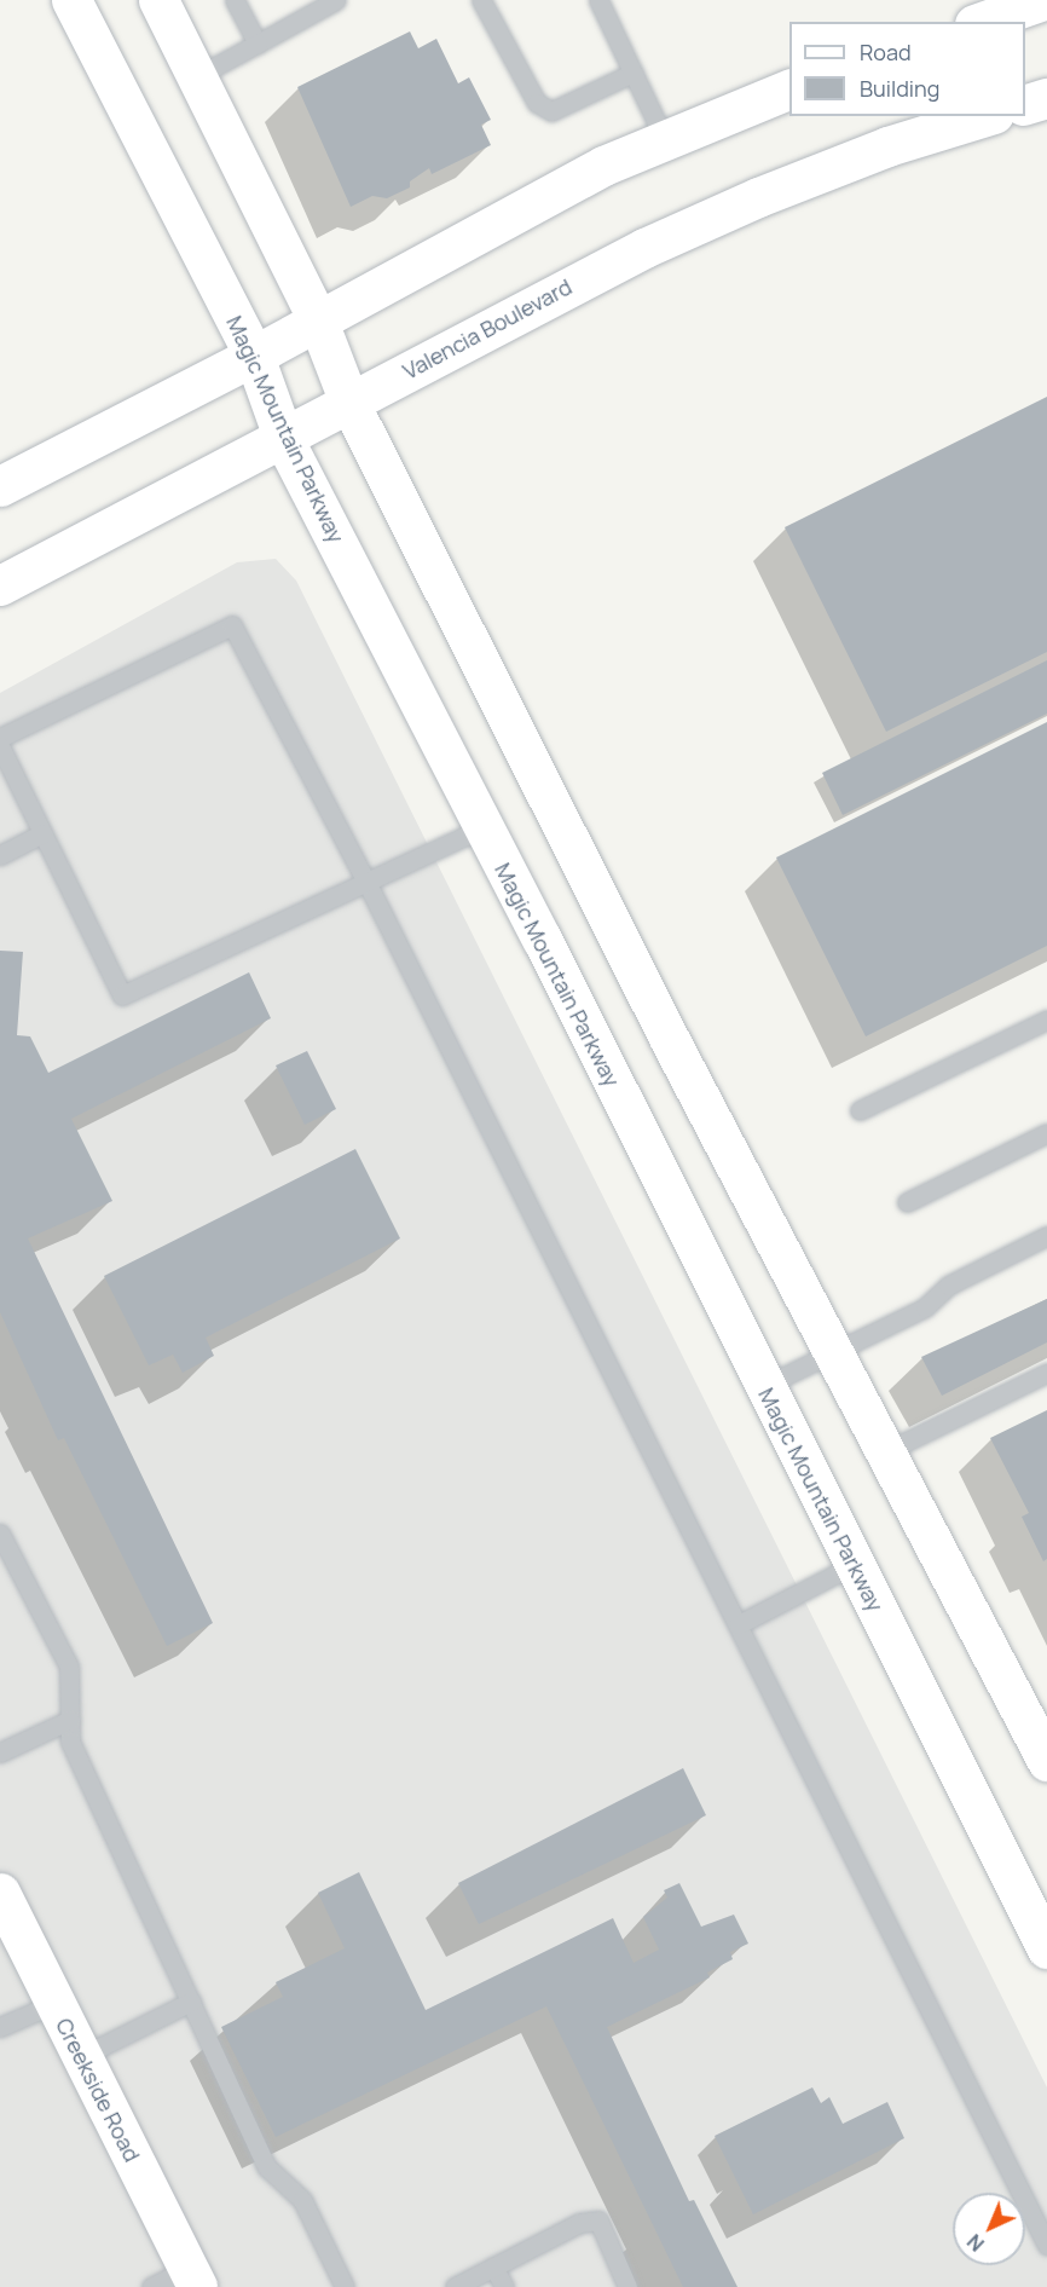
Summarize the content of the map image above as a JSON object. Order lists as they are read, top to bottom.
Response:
{
  "streets": {
    "main road": ["Valencia Boulevard", "Magic Mountain Parkway", "Creekside Road"]
  },
  "crossings": [
    ["Valencia Boulevard", "Magic Mountain Parkway"]
  ],
  "legend": ["Road", "Building"],
  "north": "bottom left"
}
